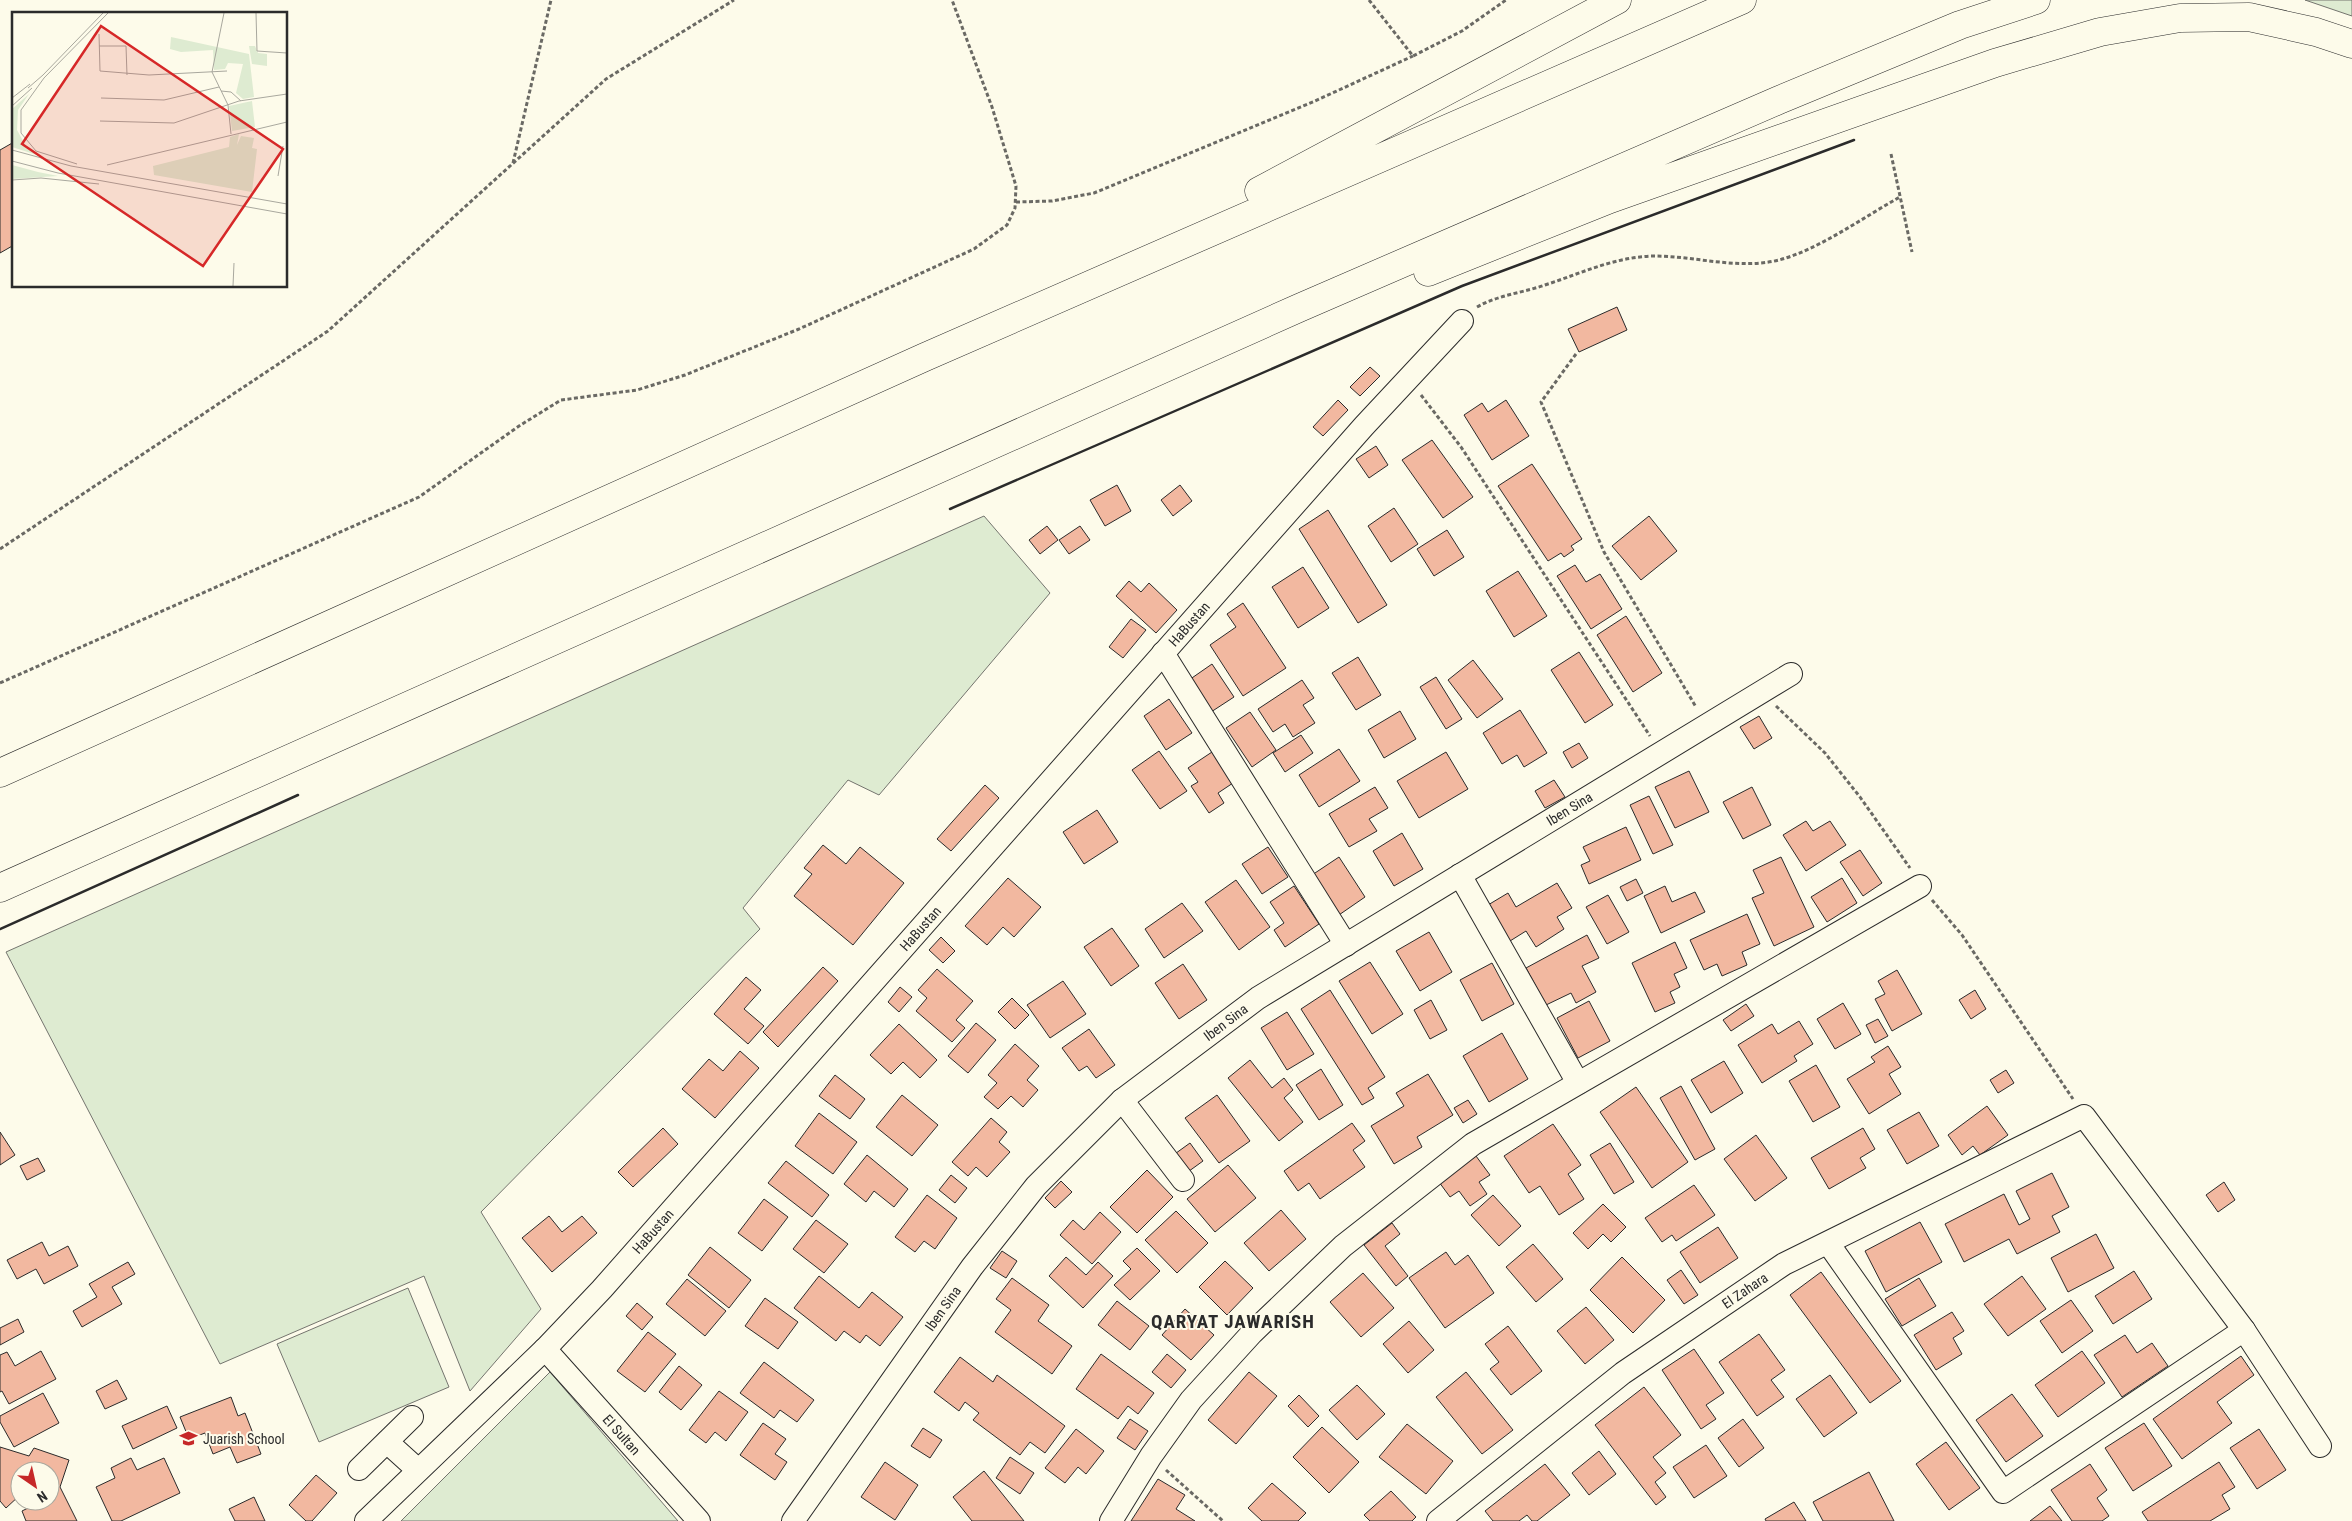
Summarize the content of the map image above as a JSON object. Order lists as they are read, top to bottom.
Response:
{
  "streets": {
    "street": [
      "HaBustan",
      "Iben Sina",
      "El Zahara",
      "El Sultan"
    ]
  },
  "crossings": [
    ["HaBustan", "El Sultan"]
  ],
  "districts": ["QARYAT JAWARISH"],
  "places": {
    "school or university": ["Juarish School"]
  },
  "north": "bottom right"
}
